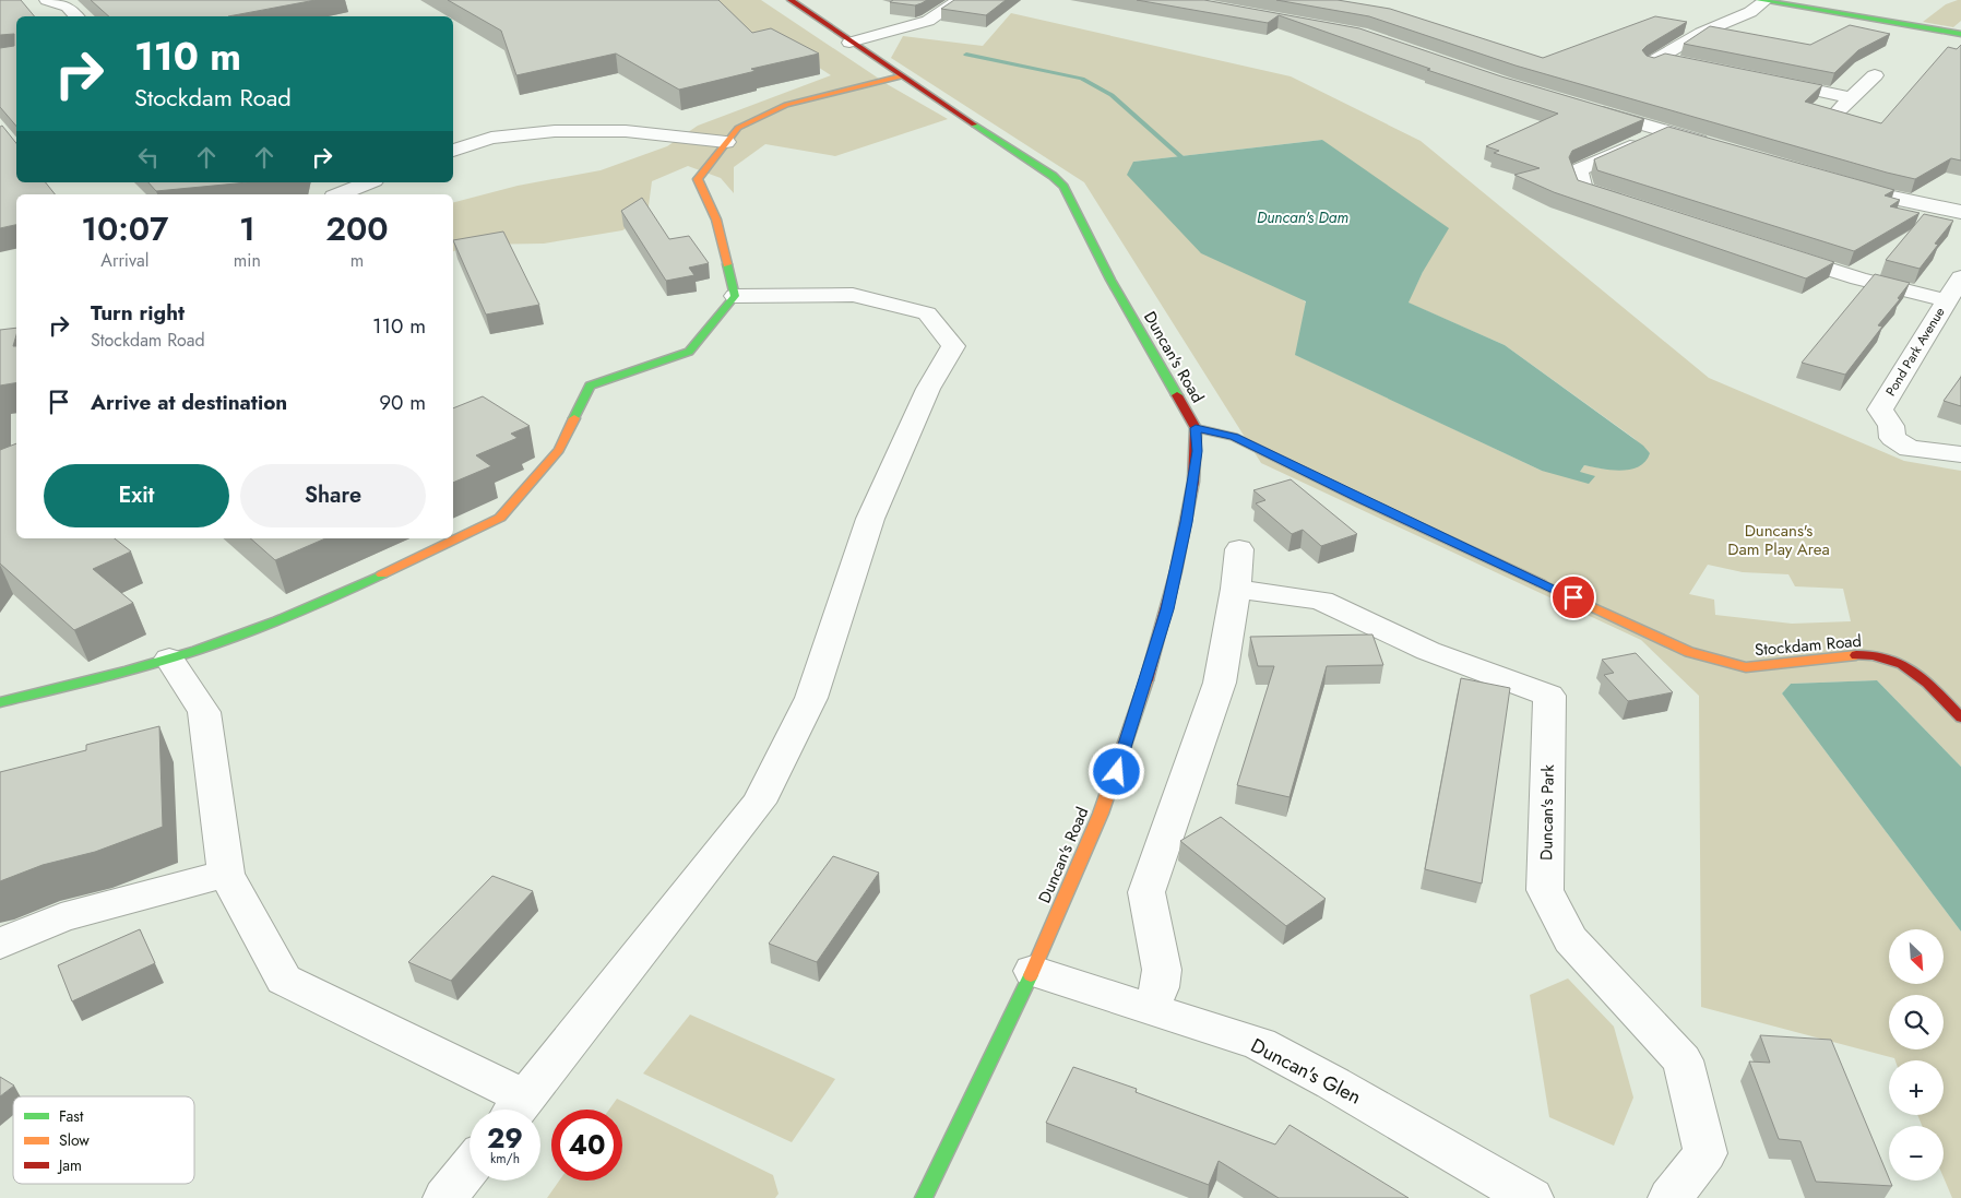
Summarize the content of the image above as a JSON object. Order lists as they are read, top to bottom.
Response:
{
  "streets": {
    "street": [
      "Pond Park Avenue",
      "Duncan's Road",
      "Stockdam Road",
      "Duncan's Park",
      "Duncan's Glen"
    ]
  },
  "crossings": [
    ["Duncan's Road", "Stockdam Road"],
    ["Duncan's Road", "Duncan's Glen"]
  ],
  "water": ["Duncan's Dam"],
  "parks": ["Duncans's Dam Play Area"],
  "legend": ["Fast", "Slow", "Jam"],
  "north": "bottom right",
  "page": {
    "turn": ["110 m", "Stockdam Road"],
    "eta": [
      "10:07",
      "Arrival",
      "1",
      "min",
      "200",
      "m"
    ],
    "list": [
      {
        "name": "Turn right",
        "note": "Stockdam Road",
        "value": "110 m"
      },
      {
        "name": "Arrive at destination",
        "value": "90 m"
      }
    ],
    "buttons": ["Exit", "Share"],
    "map_buttons": ["+", "−"],
    "speed": "29 km/h",
    "limit": "40"
  }
}
